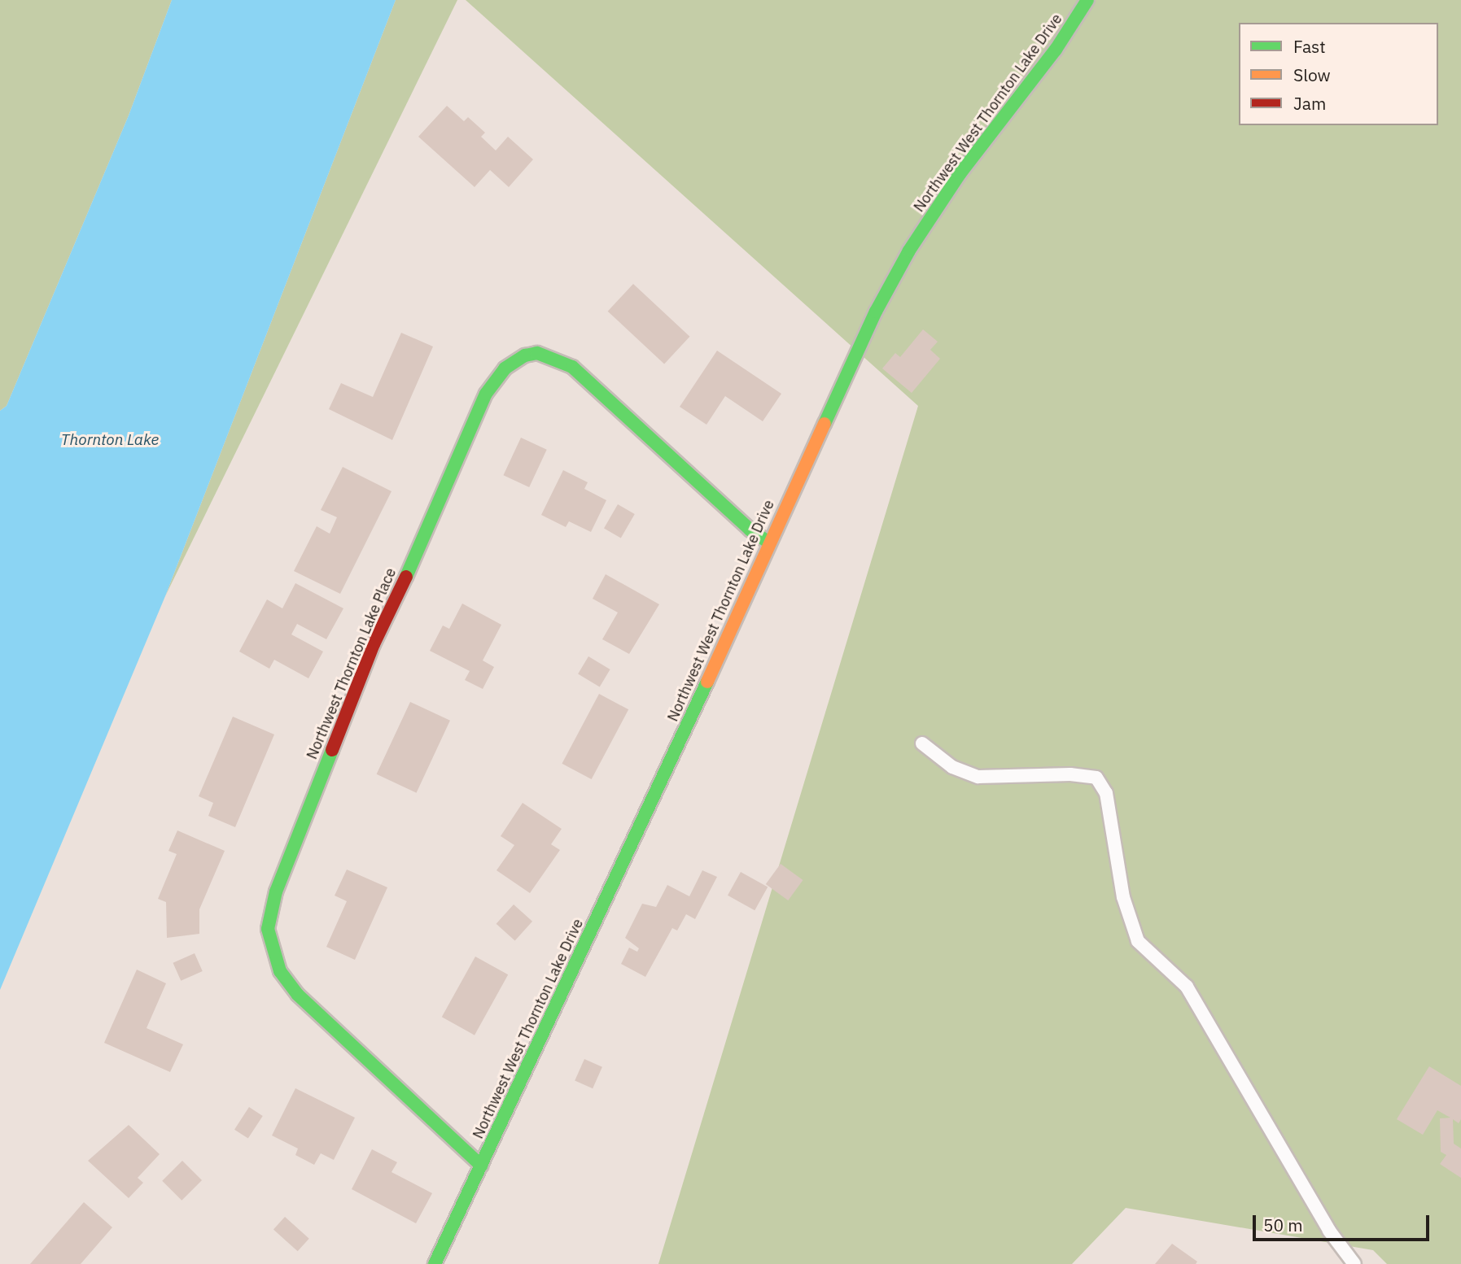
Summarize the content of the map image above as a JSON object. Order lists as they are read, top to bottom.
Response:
{
  "streets": {
    "street": ["Northwest West Thornton Lake Drive", "Northwest Thornton Lake Place"]
  },
  "crossings": [
    ["Northwest West Thornton Lake Drive", "Northwest Thornton Lake Place"]
  ],
  "water": ["Thornton Lake"],
  "legend": ["Fast", "Slow", "Jam"],
  "scale_bar": "50 m"
}
